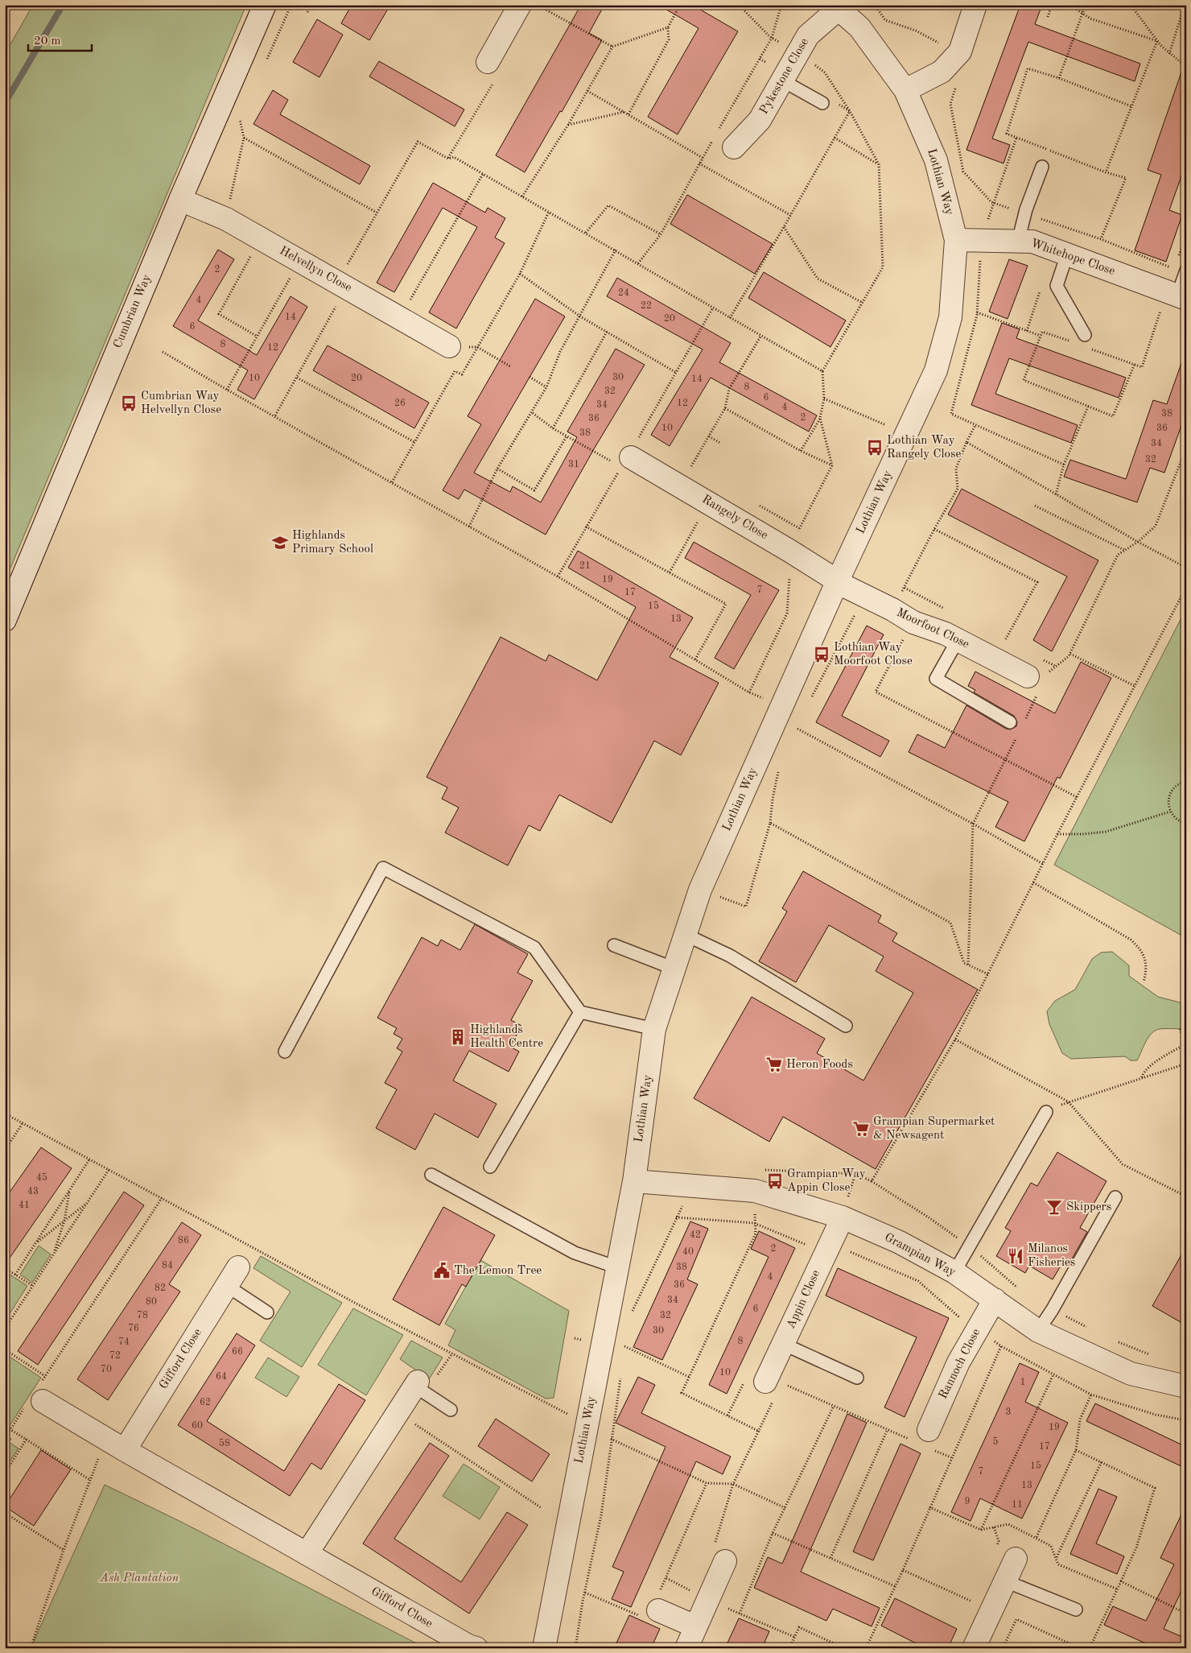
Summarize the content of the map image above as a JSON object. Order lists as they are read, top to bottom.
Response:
{
  "streets": {
    "street": [
      "Pykestone Close",
      "Lothian Way",
      "Whitehope Close",
      "Helvellyn Close",
      "Cumbrian Way",
      "Rangely Close",
      "Moorfoot Close",
      "Grampian Way",
      "Appin Close",
      "Gifford Close",
      "Rannoch Close"
    ]
  },
  "crossings": [
    ["Pykestone Close", "Lothian Way"],
    ["Lothian Way", "Whitehope Close"],
    ["Lothian Way", "Rangely Close"],
    ["Lothian Way", "Moorfoot Close"],
    ["Lothian Way", "Grampian Way"],
    ["Helvellyn Close", "Cumbrian Way"],
    ["Rangely Close", "Moorfoot Close"],
    ["Grampian Way", "Appin Close"],
    ["Grampian Way", "Rannoch Close"]
  ],
  "parks": ["Ash Plantation"],
  "places": {
    "bus stop": [
      "Cumbrian Way Helvellyn Close",
      "Lothian Way Rangely Close",
      "Lothian Way Moorfoot Close",
      "Grampian Way Appin Close"
    ],
    "school or university": ["Highlands Primary School"],
    "building": ["Highlands Health Centre"],
    "supermarket": ["Heron Foods", "Grampian Supermarket & Newsagent"],
    "bar": ["Skippers"],
    "restaurant": ["Milanos Fisheries"],
    "public building": ["The Lemon Tree"]
  },
  "house_numbers": [
    "2",
    "24",
    "4",
    "22",
    "14",
    "20",
    "6",
    "8",
    "12",
    "30",
    "10",
    "20",
    "14",
    "8",
    "32",
    "6",
    "26",
    "12",
    "34",
    "4",
    "38",
    "2",
    "36",
    "10",
    "36",
    "38",
    "34",
    "32",
    "31",
    "21",
    "19",
    "7",
    "17",
    "15",
    "13",
    "45",
    "43",
    "41",
    "42",
    "86",
    "2",
    "40",
    "84",
    "38",
    "4",
    "36",
    "82",
    "34",
    "80",
    "6",
    "78",
    "32",
    "76",
    "30",
    "8",
    "74",
    "66",
    "72",
    "70",
    "10",
    "64",
    "1",
    "62",
    "3",
    "60",
    "19",
    "5",
    "58",
    "17",
    "15",
    "7",
    "13",
    "9",
    "11"
  ],
  "scale_bar": "20 m"
}
